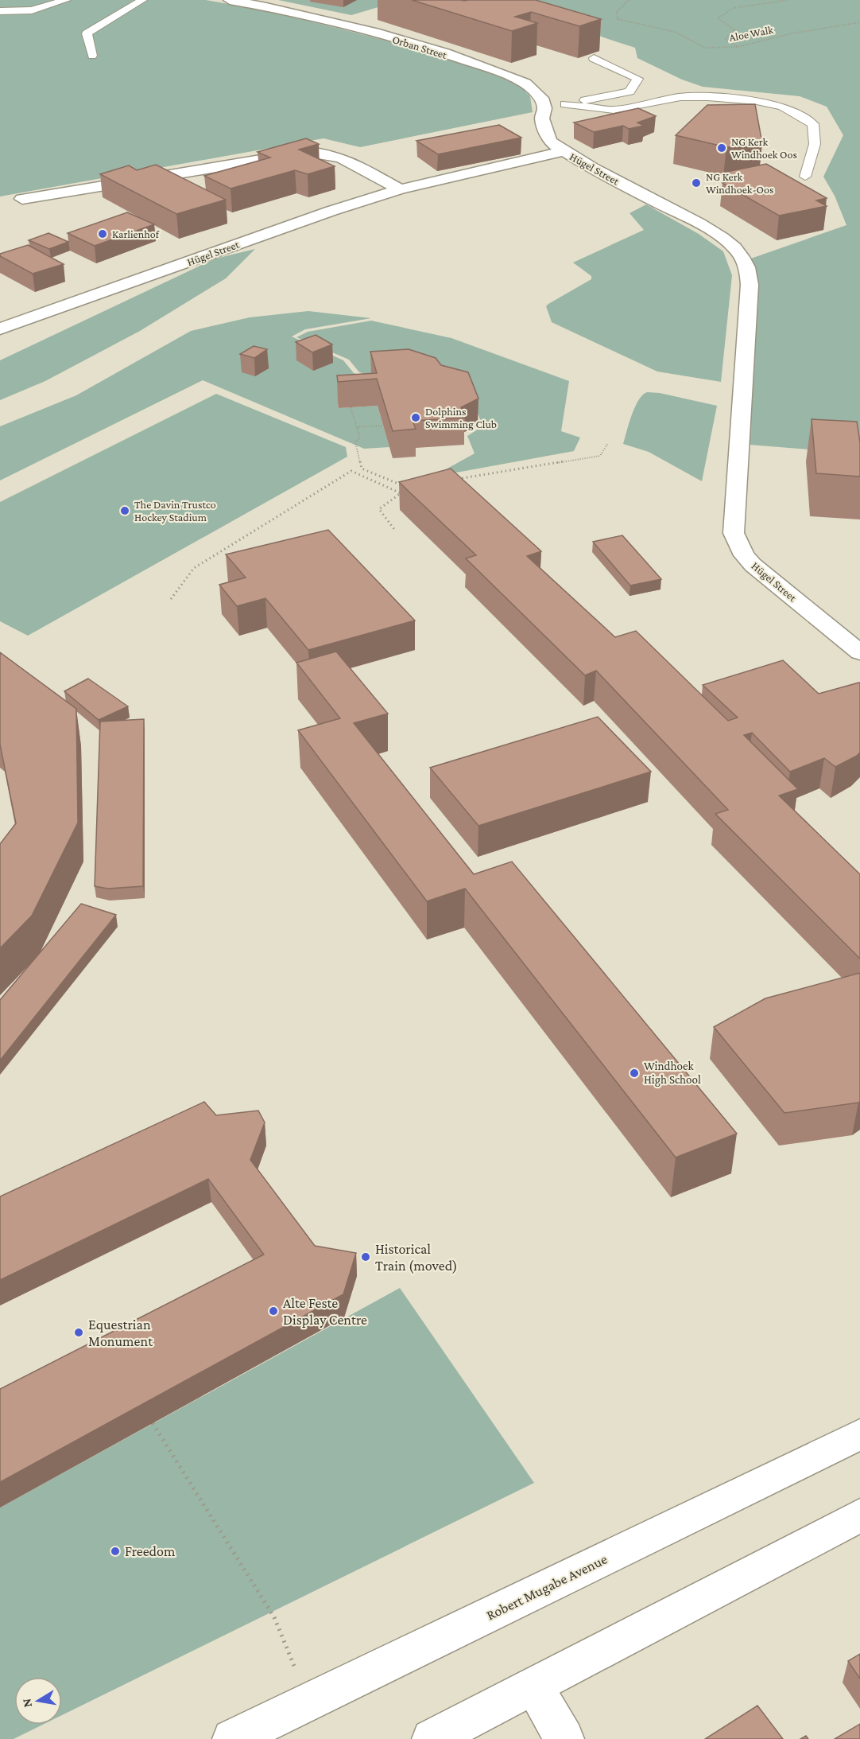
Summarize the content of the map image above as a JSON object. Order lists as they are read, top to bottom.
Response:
{
  "streets": {
    "street": ["Orban Street", "Hügel Street", "Robert Mugabe Avenue"],
    "path": ["Aloe Walk"]
  },
  "crossings": [
    ["Orban Street", "Hügel Street"]
  ],
  "places": [
    "NG Kerk Windhoek Oos",
    "NG Kerk Windhoek-Oos",
    "Karlienhof",
    "Dolphins Swimming Club",
    "The Davin Trustco Hockey Stadium",
    "Windhoek High School",
    "Historical Train (moved)",
    "Alte Feste Display Centre",
    "Equestrian Monument",
    "Freedom"
  ],
  "north": "left"
}
